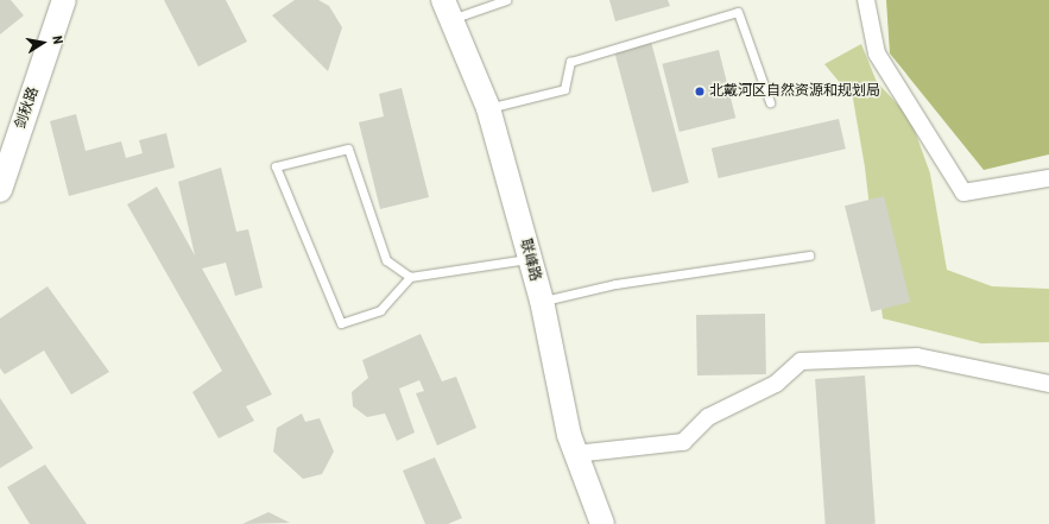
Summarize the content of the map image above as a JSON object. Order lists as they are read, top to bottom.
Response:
{
  "streets": {
    "main road": ["剑秋路", "联峰路"]
  },
  "places": ["北戴河区自然资源和规划局"],
  "north": "right"
}
